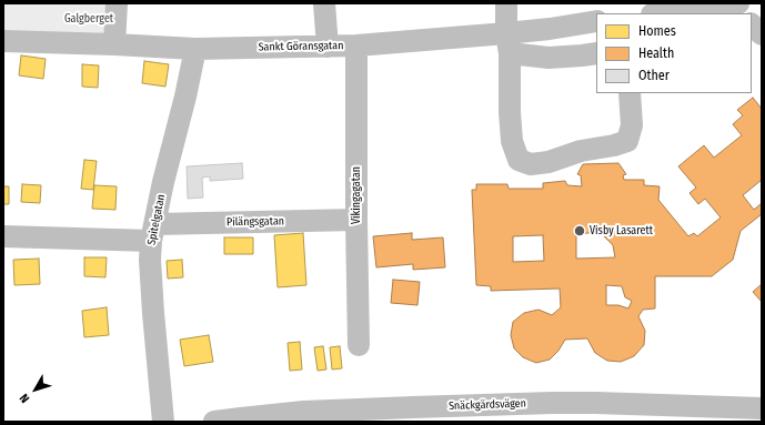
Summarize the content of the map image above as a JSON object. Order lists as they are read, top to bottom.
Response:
{
  "streets": {
    "street": [
      "Sankt Göransgatan",
      "Vikingagatan",
      "Spitelgatan",
      "Pilängsgatan",
      "Snäckgärdsvägen"
    ]
  },
  "crossings": [
    ["Sankt Göransgatan", "Vikingagatan"],
    ["Sankt Göransgatan", "Spitelgatan"],
    ["Vikingagatan", "Pilängsgatan"],
    ["Spitelgatan", "Pilängsgatan"]
  ],
  "parks": ["Galgberget"],
  "places": ["Visby Lasarett"],
  "legend": ["Homes", "Health", "Other"],
  "north": "bottom left"
}
